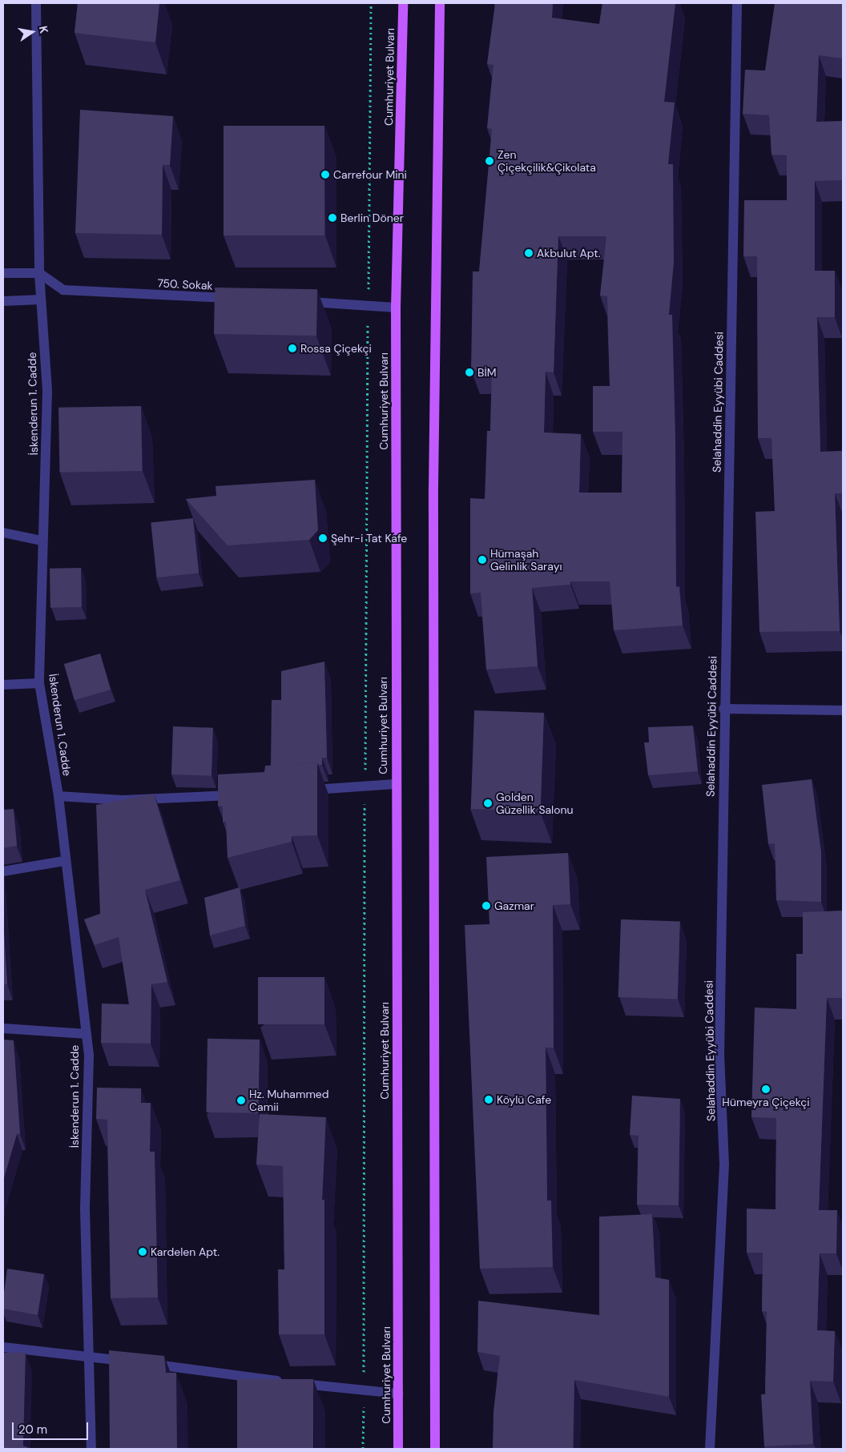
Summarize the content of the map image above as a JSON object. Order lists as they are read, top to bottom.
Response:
{
  "streets": {
    "main road": ["Cumhuriyet Bulvarı"],
    "street": ["750. Sokak", "Selahaddin Eyyübi Caddesi", "İskenderun 1. Cadde"]
  },
  "crossings": [
    ["750. Sokak", "İskenderun 1. Cadde"]
  ],
  "places": [
    "Zen Çiçekçilik&Çikolata",
    "Carrefour Mini",
    "Berlin Döner",
    "Akbulut Apt.",
    "Rossa Çiçekçi",
    "BİM",
    "Şehr-i Tat Kafe",
    "Hümaşah Gelinlik Sarayı",
    "Golden Güzellik Salonu",
    "Gazmar",
    "Hümeyra Çiçekçi",
    "Köylü Cafe",
    "Hz. Muhammed Camii",
    "Kardelen Apt."
  ],
  "scale_bar": "20 m",
  "north": "right"
}
